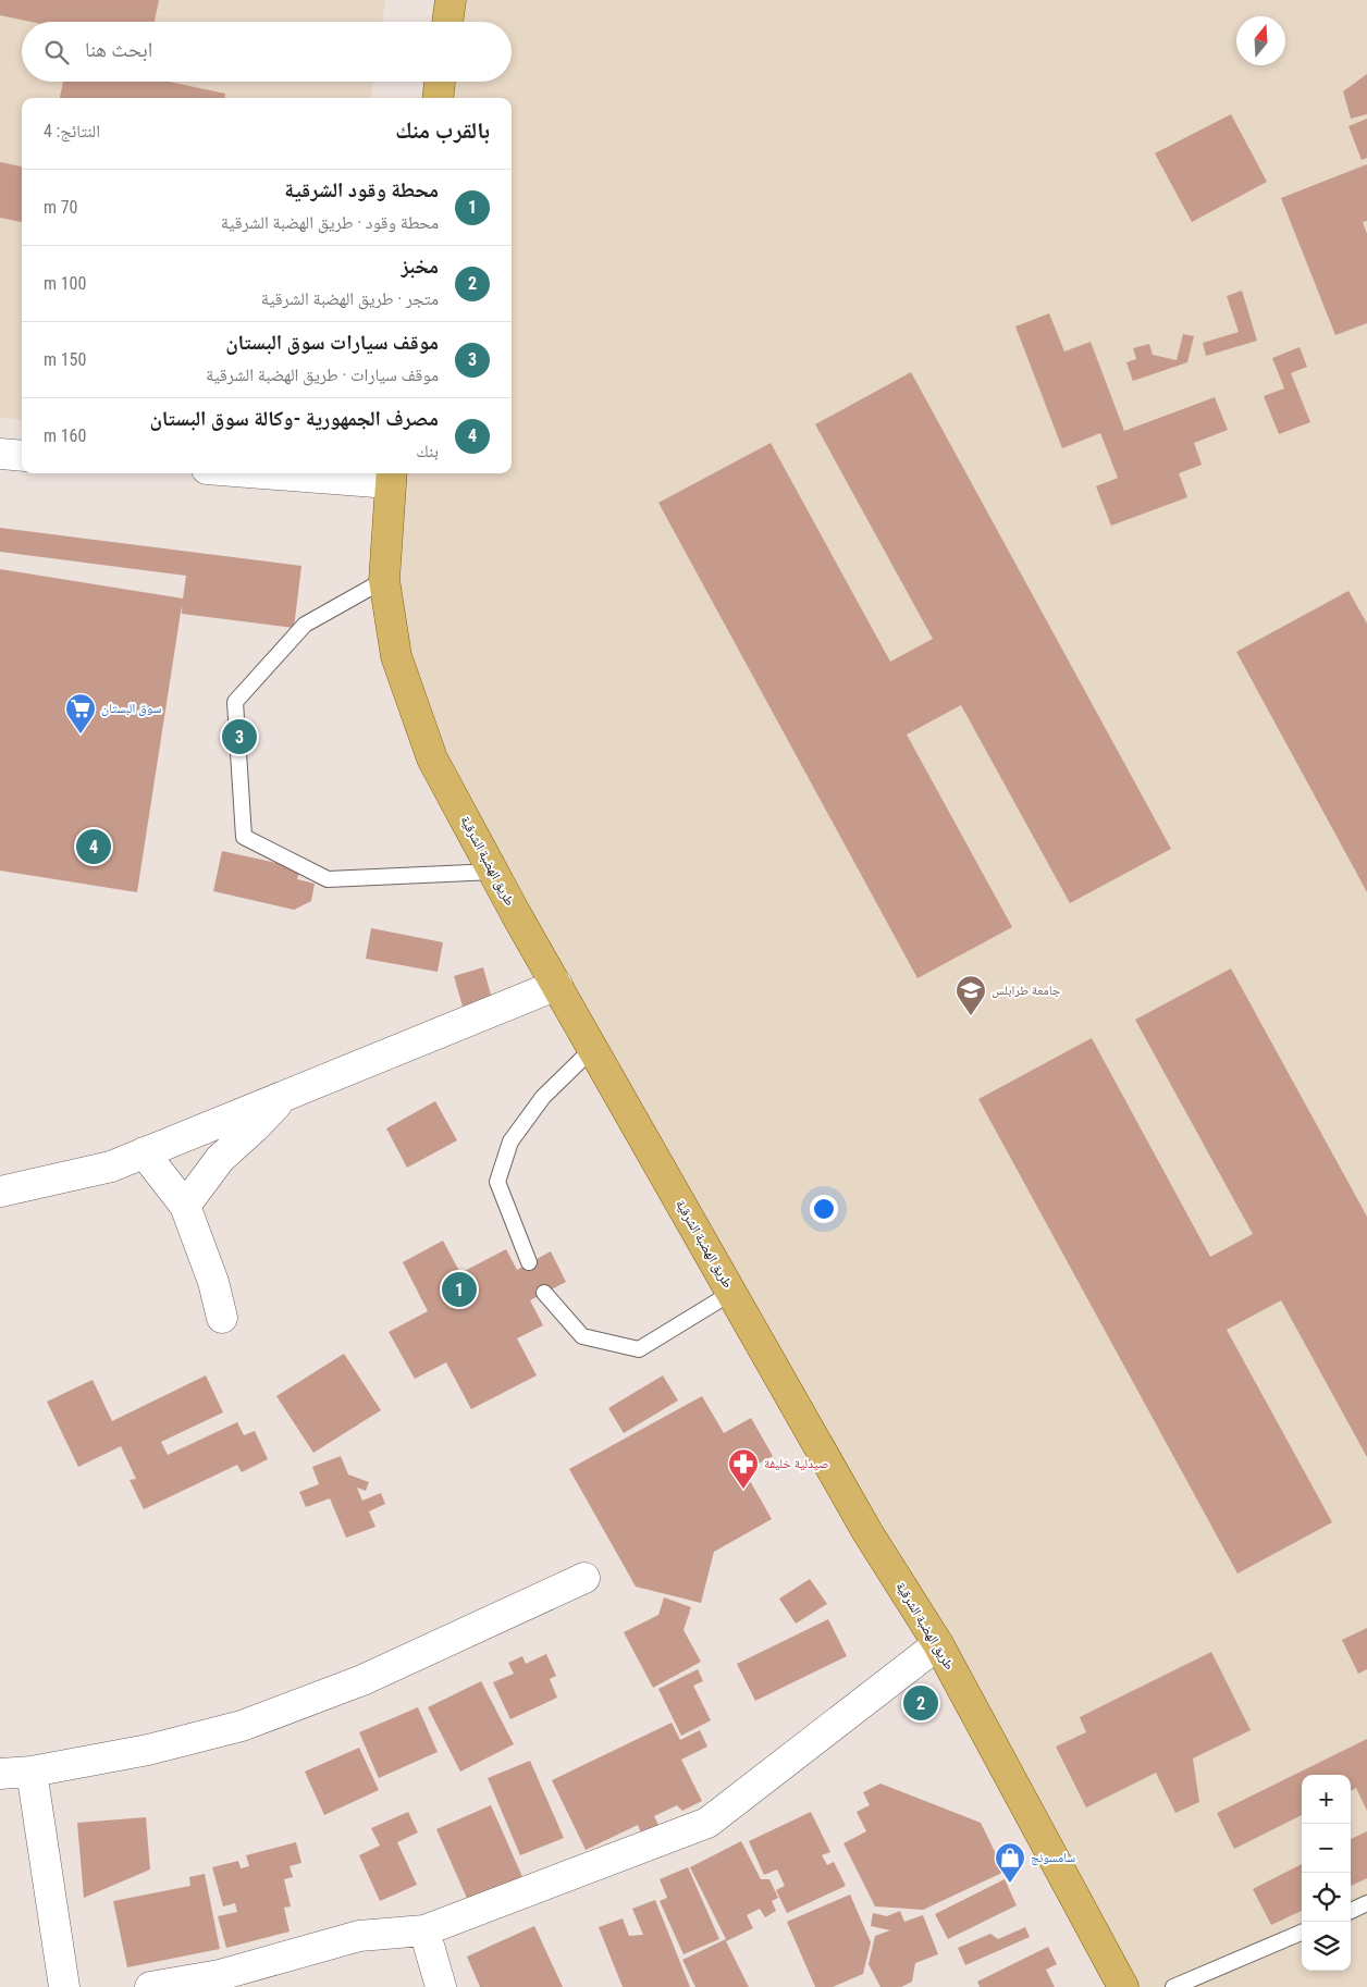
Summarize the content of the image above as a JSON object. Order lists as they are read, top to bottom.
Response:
{
  "streets": {
    "main road": ["طريق الهضبة الشرقية"]
  },
  "places": {
    "supermarket": ["سوق البستان"],
    "school or university": ["جامعة طرابلس"],
    "pharmacy": ["صيدلية خليفة"],
    "shop": ["سامسونج"]
  },
  "north": "top",
  "page": {
    "search": "ابحث هنا",
    "heading": ["بالقرب منك", "النتائج: 4"],
    "list": [
      {
        "mark": "1",
        "name": "محطة وقود الشرقية",
        "note": "محطة وقود · طريق الهضبة الشرقية",
        "value": "70 m"
      },
      {
        "mark": "2",
        "name": "مخبز",
        "note": "متجر · طريق الهضبة الشرقية",
        "value": "100 m"
      },
      {
        "mark": "3",
        "name": "موقف سيارات سوق البستان",
        "note": "موقف سيارات · طريق الهضبة الشرقية",
        "value": "150 m"
      },
      {
        "mark": "4",
        "name": "مصرف الجمهورية -وكالة سوق البستان",
        "note": "بنك",
        "value": "160 m"
      }
    ],
    "pins": [
      "3",
      "4",
      "1",
      "2"
    ],
    "map_buttons": ["+", "−"]
  }
}
